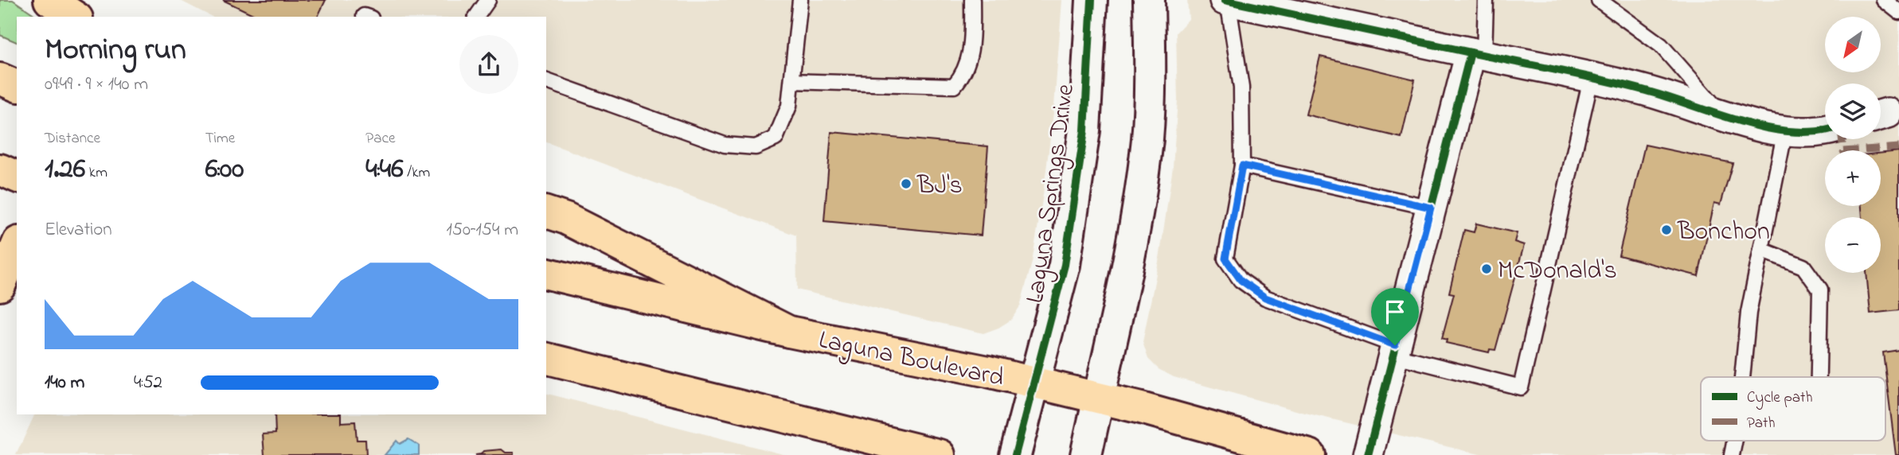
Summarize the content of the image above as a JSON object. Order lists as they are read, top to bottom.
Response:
{
  "streets": {
    "main road": ["Laguna Boulevard"],
    "street": ["Laguna Springs Drive"]
  },
  "crossings": [
    ["Laguna Springs Drive", "Laguna Boulevard"]
  ],
  "places": ["BJ's", "Bonchon", "McDonald's"],
  "legend": ["Cycle path", "Path"],
  "north": "bottom left",
  "page": {
    "map_buttons": ["+", "−"],
    "heading": ["Morning run", "09:49 · 9 × 140 m"],
    "stats": [
      ["Distance", "1.26 km"],
      ["Time", "6:00"],
      ["Pace", "4:46 /km"]
    ],
    "chart": ["Elevation", "150–154 m"],
    "list": [
      {
        "name": "140 m",
        "note": "4:52"
      }
    ]
  }
}
